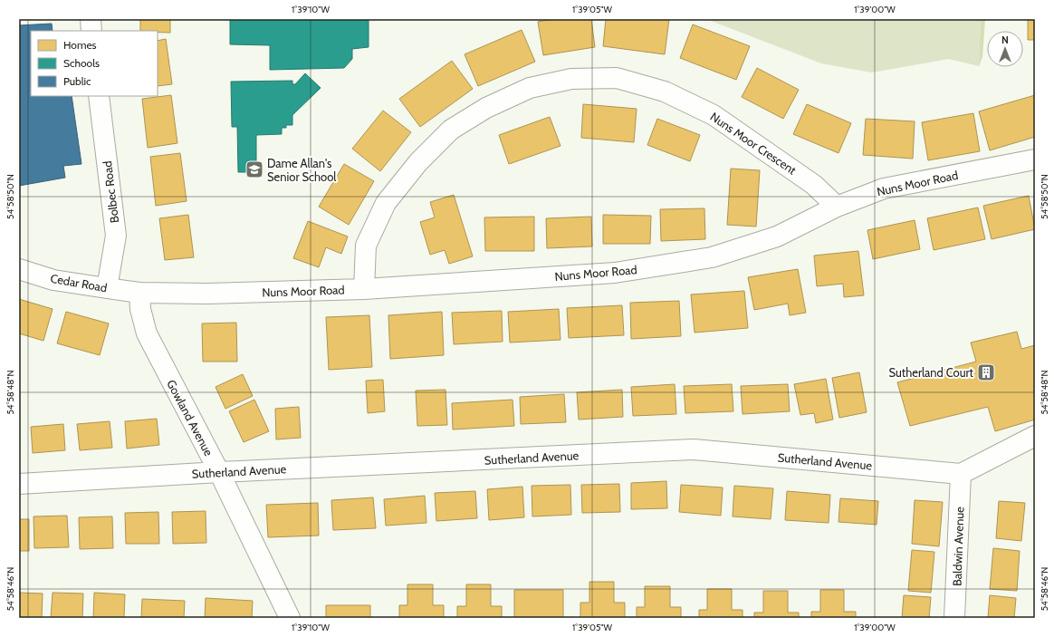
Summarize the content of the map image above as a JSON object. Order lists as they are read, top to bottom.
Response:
{
  "streets": {
    "street": [
      "Nuns Moor Crescent",
      "Nuns Moor Road",
      "Bolbec Road",
      "Cedar Road",
      "Gowland Avenue",
      "Sutherland Avenue",
      "Baldwin Avenue"
    ]
  },
  "crossings": [
    ["Nuns Moor Crescent", "Nuns Moor Road"],
    ["Nuns Moor Road", "Cedar Road"],
    ["Nuns Moor Road", "Gowland Avenue"],
    ["Bolbec Road", "Cedar Road"],
    ["Cedar Road", "Gowland Avenue"],
    ["Gowland Avenue", "Sutherland Avenue"],
    ["Sutherland Avenue", "Baldwin Avenue"]
  ],
  "places": {
    "school or university": ["Dame Allan's Senior School"],
    "building": ["Sutherland Court"]
  },
  "legend": ["Homes", "Schools", "Public"],
  "north": "top",
  "coordinates": [
    "1°39'10\"W",
    "1°39'05\"W",
    "1°39'00\"W",
    "54°58'50\"N",
    "54°58'48\"N",
    "54°58'46\"N"
  ]
}
